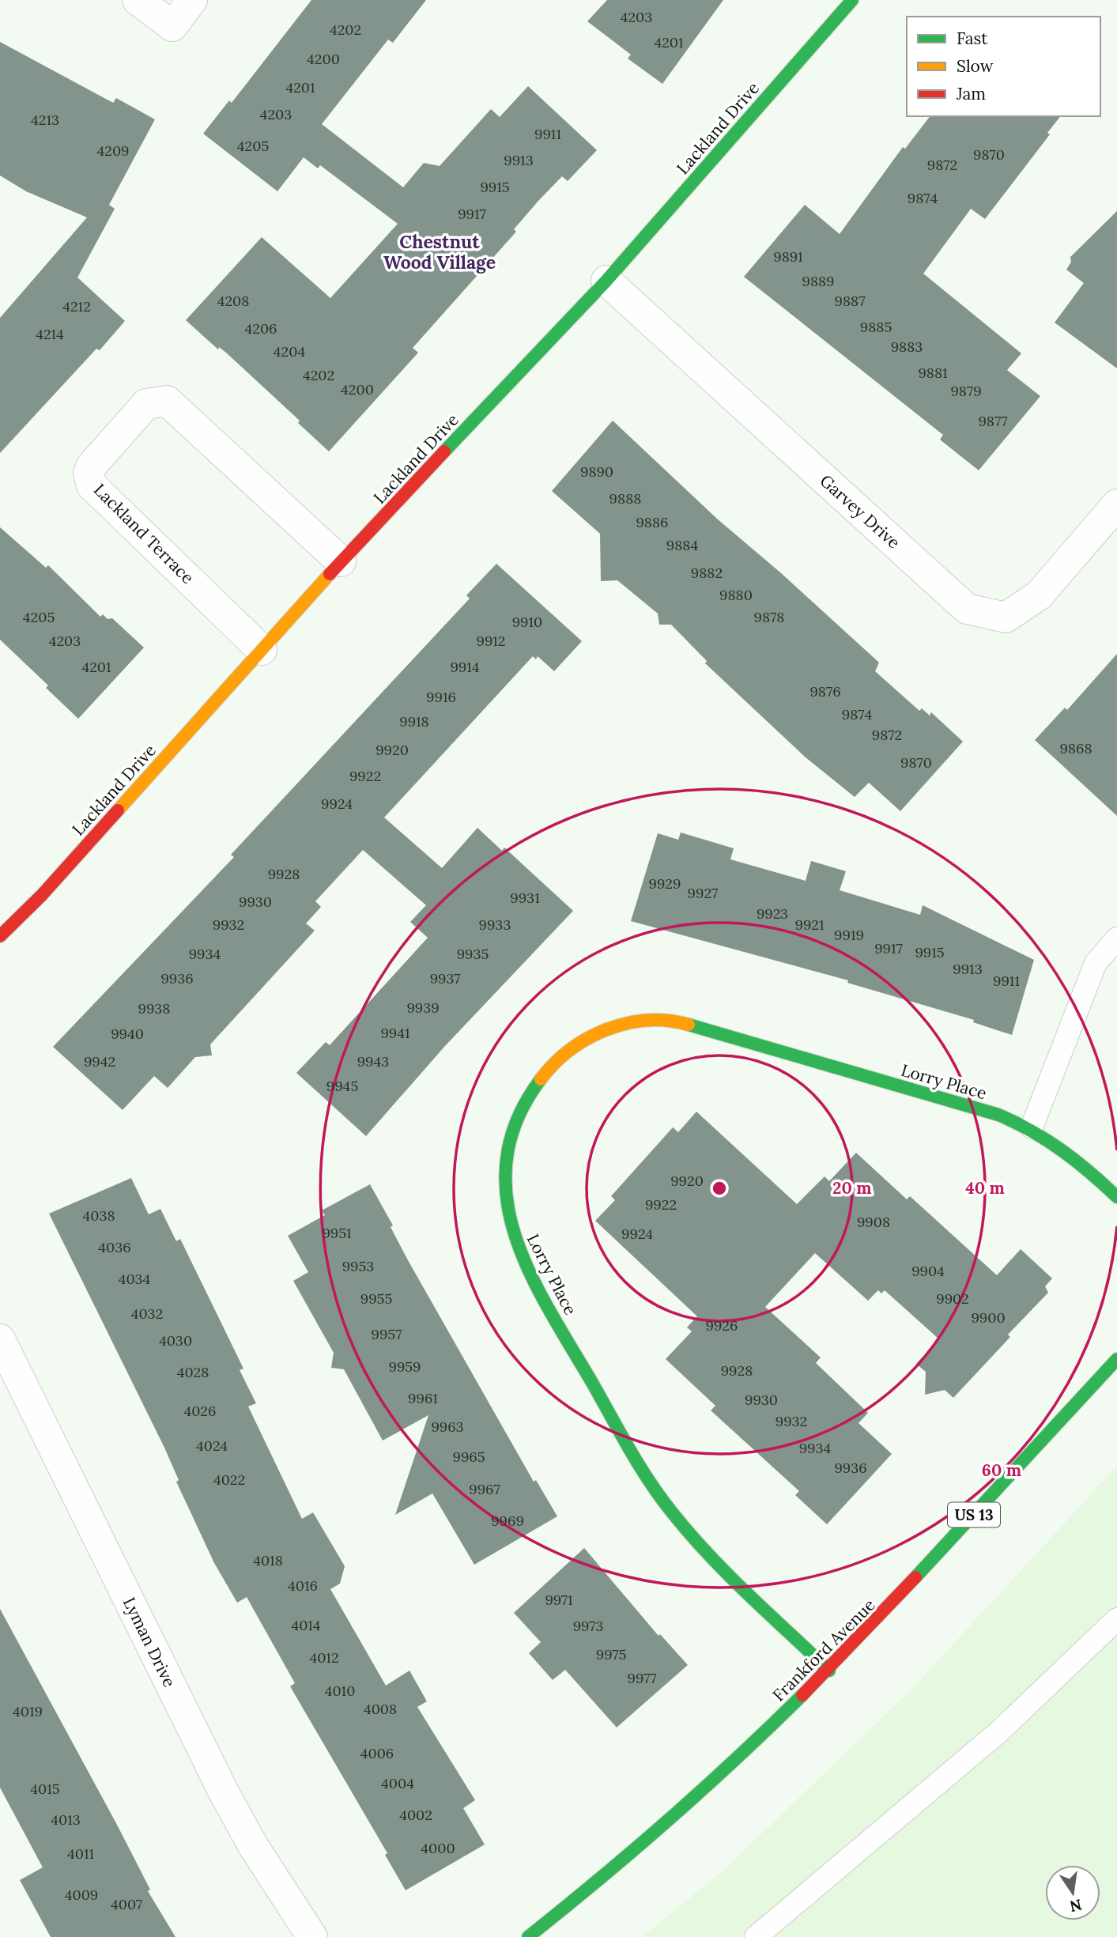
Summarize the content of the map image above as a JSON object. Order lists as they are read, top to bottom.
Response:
{
  "streets": {
    "street": [
      "Lackland Drive",
      "Garvey Drive",
      "Lackland Terrace",
      "Lorry Place",
      "US 13",
      "Lyman Drive",
      "Frankford Avenue"
    ]
  },
  "crossings": [
    ["Lackland Drive", "Garvey Drive"],
    ["Lackland Drive", "Lackland Terrace"],
    ["Lorry Place", "Frankford Avenue"]
  ],
  "districts": ["Chestnut Wood Village"],
  "house_numbers": [
    "4203",
    "4202",
    "4201",
    "4200",
    "4201",
    "4203",
    "4213",
    "9911",
    "4205",
    "4209",
    "9870",
    "9913",
    "9872",
    "9915",
    "9874",
    "9917",
    "9891",
    "9889",
    "4208",
    "9887",
    "4212",
    "9885",
    "4206",
    "4214",
    "9883",
    "4204",
    "9881",
    "4202",
    "4200",
    "9879",
    "9877",
    "9890",
    "9888",
    "9886",
    "9884",
    "9882",
    "9880",
    "4205",
    "9878",
    "9910",
    "4203",
    "9912",
    "4201",
    "9914",
    "9876",
    "9916",
    "9874",
    "9918",
    "9872",
    "9868",
    "9920",
    "9870",
    "9922",
    "9924",
    "9928",
    "9929",
    "9927",
    "9931",
    "9930",
    "9923",
    "9932",
    "9933",
    "9921",
    "9919",
    "9917",
    "9915",
    "9934",
    "9935",
    "9913",
    "9936",
    "9937",
    "9911",
    "9939",
    "9938",
    "9941",
    "9940",
    "9942",
    "9943",
    "9945",
    "9920",
    "9922",
    "4038",
    "9908",
    "9951",
    "9924",
    "4036",
    "9953",
    "9904",
    "4034",
    "9955",
    "9902",
    "4032",
    "9900",
    "9926",
    "9957",
    "4030",
    "9959",
    "9928",
    "4028",
    "9961",
    "9930",
    "4026",
    "9932",
    "9963",
    "4024",
    "9934",
    "9965",
    "9936",
    "4022",
    "9967",
    "9969",
    "4018",
    "4016",
    "9971",
    "4014",
    "9973",
    "9975",
    "4012",
    "9977",
    "4010",
    "4008",
    "4019",
    "4006",
    "4004",
    "4015",
    "4002",
    "4013",
    "4000",
    "4011",
    "4009",
    "4007"
  ],
  "legend": ["Fast", "Slow", "Jam"],
  "north": "bottom",
  "rings": ["20 m", "40 m", "60 m"]
}
